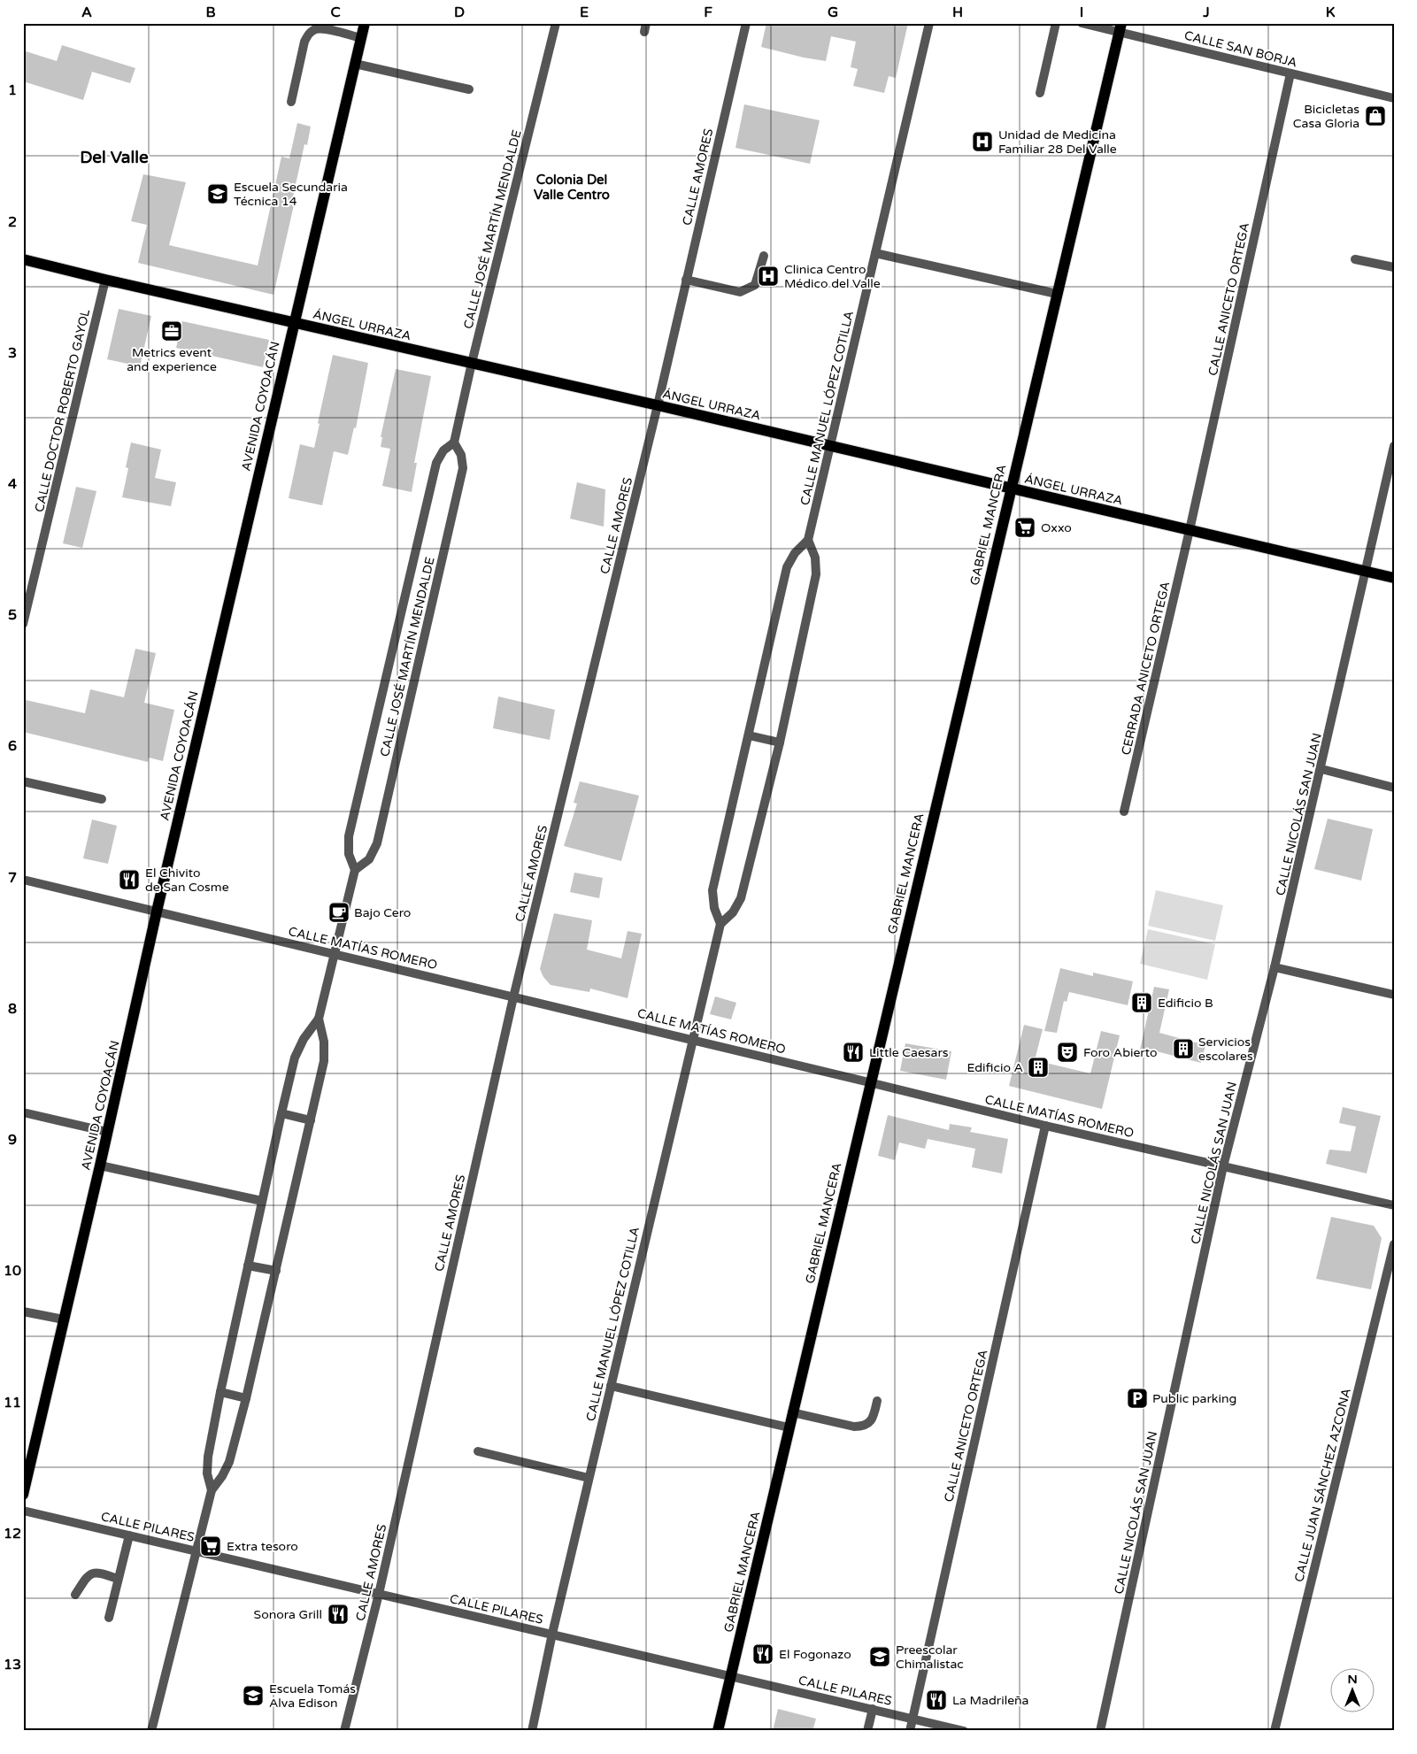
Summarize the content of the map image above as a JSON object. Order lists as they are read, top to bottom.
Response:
{
  "streets": {
    "main road": ["ÁNGEL URRAZA", "AVENIDA COYOACÁN", "GABRIEL MANCERA"],
    "street": [
      "CALLE SAN BORJA",
      "CALLE AMORES",
      "CALLE JOSÉ MARTÍN MENDALDE",
      "CALLE ANICETO ORTEGA",
      "CALLE MANUEL LÓPEZ COTILLA",
      "CALLE DOCTOR ROBERTO GAYOL",
      "CERRADA ANICETO ORTEGA",
      "CALLE NICOLÁS SAN JUAN",
      "CALLE MATÍAS ROMERO",
      "CALLE JUAN SÁNCHEZ AZCONA",
      "CALLE PILARES"
    ]
  },
  "crossings": [
    ["CALLE SAN BORJA", "CALLE ANICETO ORTEGA"],
    ["CALLE SAN BORJA", "GABRIEL MANCERA"],
    ["CALLE AMORES", "ÁNGEL URRAZA"],
    ["CALLE AMORES", "CALLE MATÍAS ROMERO"],
    ["CALLE AMORES", "CALLE PILARES"],
    ["CALLE JOSÉ MARTÍN MENDALDE", "ÁNGEL URRAZA"],
    ["CALLE ANICETO ORTEGA", "ÁNGEL URRAZA"],
    ["CALLE ANICETO ORTEGA", "CERRADA ANICETO ORTEGA"],
    ["CALLE ANICETO ORTEGA", "CALLE MATÍAS ROMERO"],
    ["CALLE ANICETO ORTEGA", "CALLE PILARES"],
    ["ÁNGEL URRAZA", "AVENIDA COYOACÁN"],
    ["ÁNGEL URRAZA", "CALLE MANUEL LÓPEZ COTILLA"],
    ["ÁNGEL URRAZA", "CALLE DOCTOR ROBERTO GAYOL"],
    ["ÁNGEL URRAZA", "GABRIEL MANCERA"],
    ["ÁNGEL URRAZA", "CERRADA ANICETO ORTEGA"],
    ["ÁNGEL URRAZA", "CALLE NICOLÁS SAN JUAN"],
    ["AVENIDA COYOACÁN", "CALLE MATÍAS ROMERO"],
    ["CALLE MANUEL LÓPEZ COTILLA", "CALLE MATÍAS ROMERO"],
    ["CALLE MANUEL LÓPEZ COTILLA", "CALLE PILARES"],
    ["GABRIEL MANCERA", "CALLE MATÍAS ROMERO"],
    ["GABRIEL MANCERA", "CALLE PILARES"],
    ["CALLE NICOLÁS SAN JUAN", "CALLE MATÍAS ROMERO"]
  ],
  "districts": ["Del Valle", "Colonia Del Valle Centro"],
  "places": {
    "shop": ["Bicicletas Casa Gloria"],
    "hospital": ["Unidad de Medicina Familiar 28 Del Valle", "Clinica Centro Médico del Valle"],
    "school or university": ["Escuela Secundaria Técnica 14", "Preescolar Chimalistac", "Escuela Tomás Alva Edison"],
    "office": ["Metrics event and experience"],
    "supermarket": ["Oxxo", "Extra tesoro"],
    "restaurant": [
      "El Chivito de San Cosme",
      "Little Caesars",
      "Sonora Grill",
      "El Fogonazo",
      "La Madrileña"
    ],
    "cafe": ["Bajo Cero"],
    "building": ["Edificio B", "Servicios escolares", "Edificio A"],
    "theatre": ["Foro Abierto"],
    "parking": ["Public parking"]
  },
  "north": "top",
  "grid": {
    "columns": [
      "A",
      "B",
      "C",
      "D",
      "E",
      "F",
      "G",
      "H",
      "I",
      "J",
      "K"
    ],
    "rows": [
      "1",
      "2",
      "3",
      "4",
      "5",
      "6",
      "7",
      "8",
      "9",
      "10",
      "11",
      "12",
      "13"
    ]
  }
}
